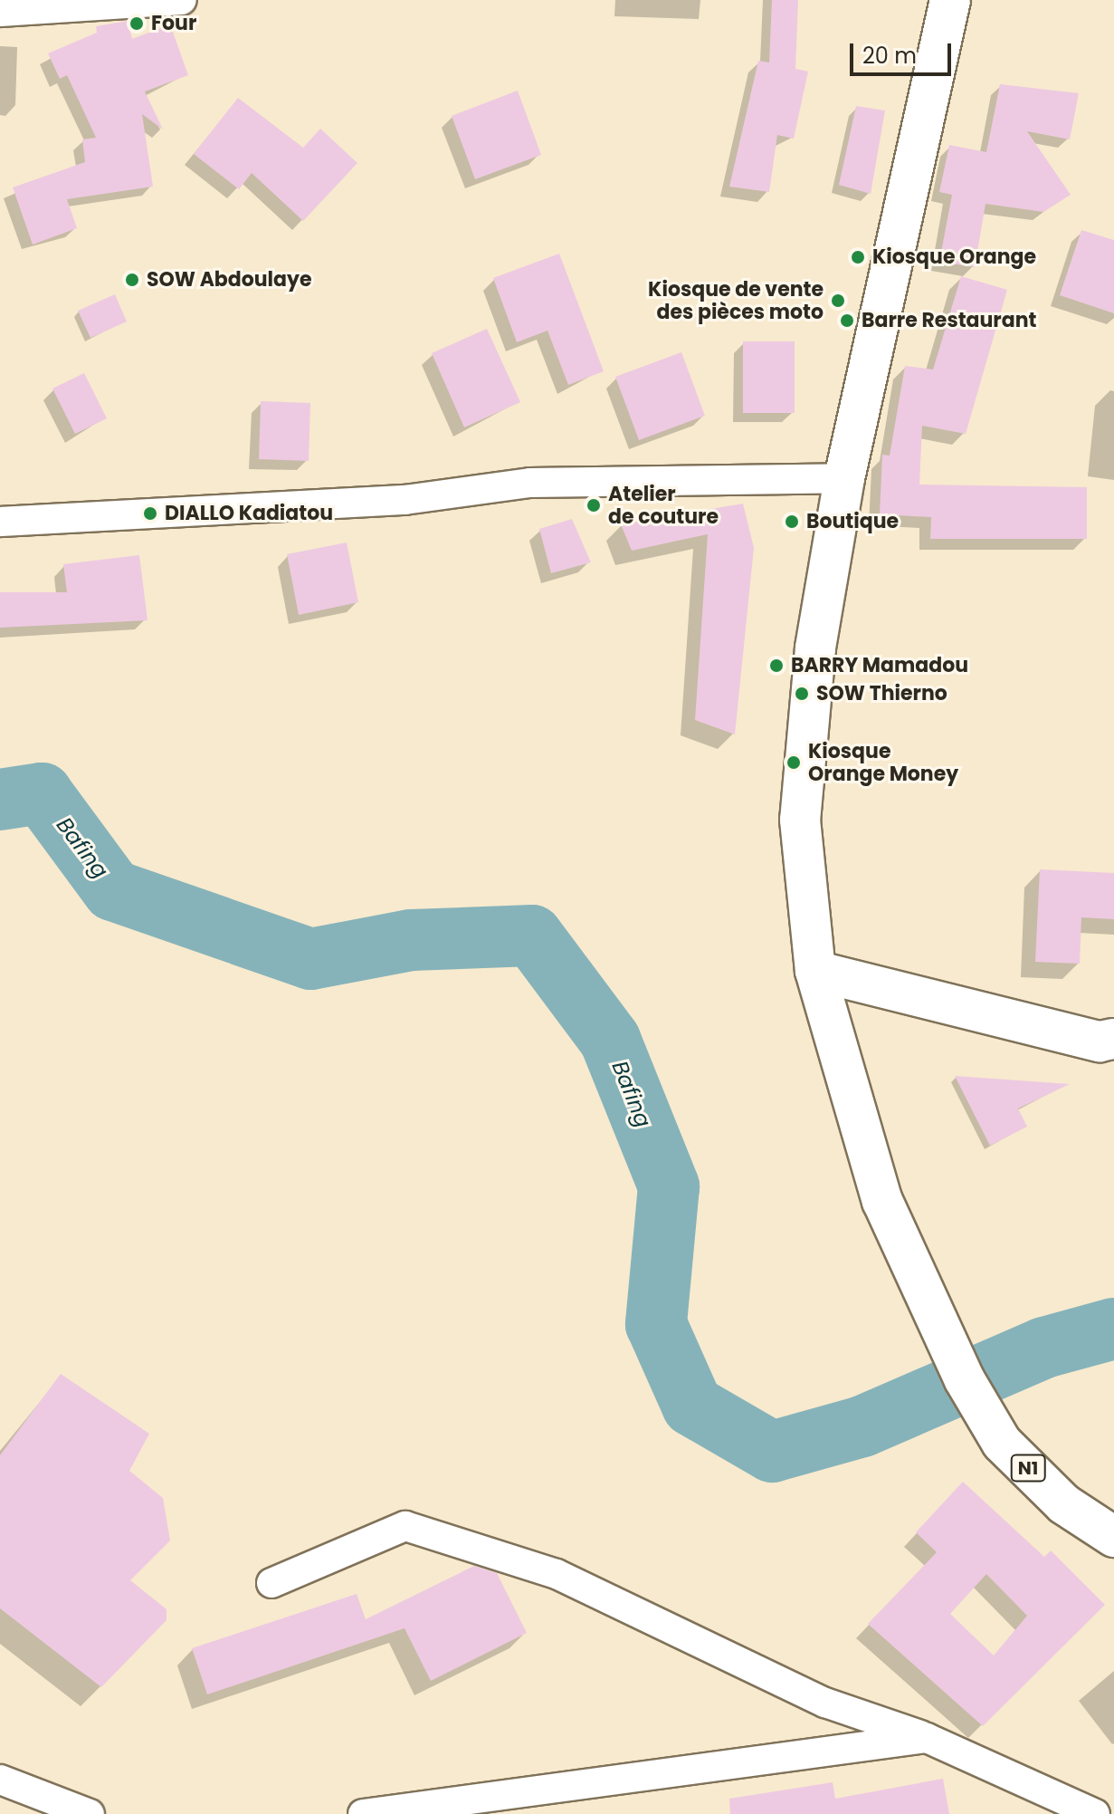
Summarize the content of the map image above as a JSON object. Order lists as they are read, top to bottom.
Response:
{
  "streets": {
    "main road": ["N1"]
  },
  "water": ["Bafing"],
  "places": [
    "Four",
    "Kiosque Orange",
    "SOW Abdoulaye",
    "Kiosque de vente des pièces moto",
    "Barre Restaurant",
    "Atelier de couture",
    "DIALLO Kadiatou",
    "Boutique",
    "BARRY Mamadou",
    "SOW Thierno",
    "Kiosque Orange Money"
  ],
  "scale_bar": "20 m"
}
